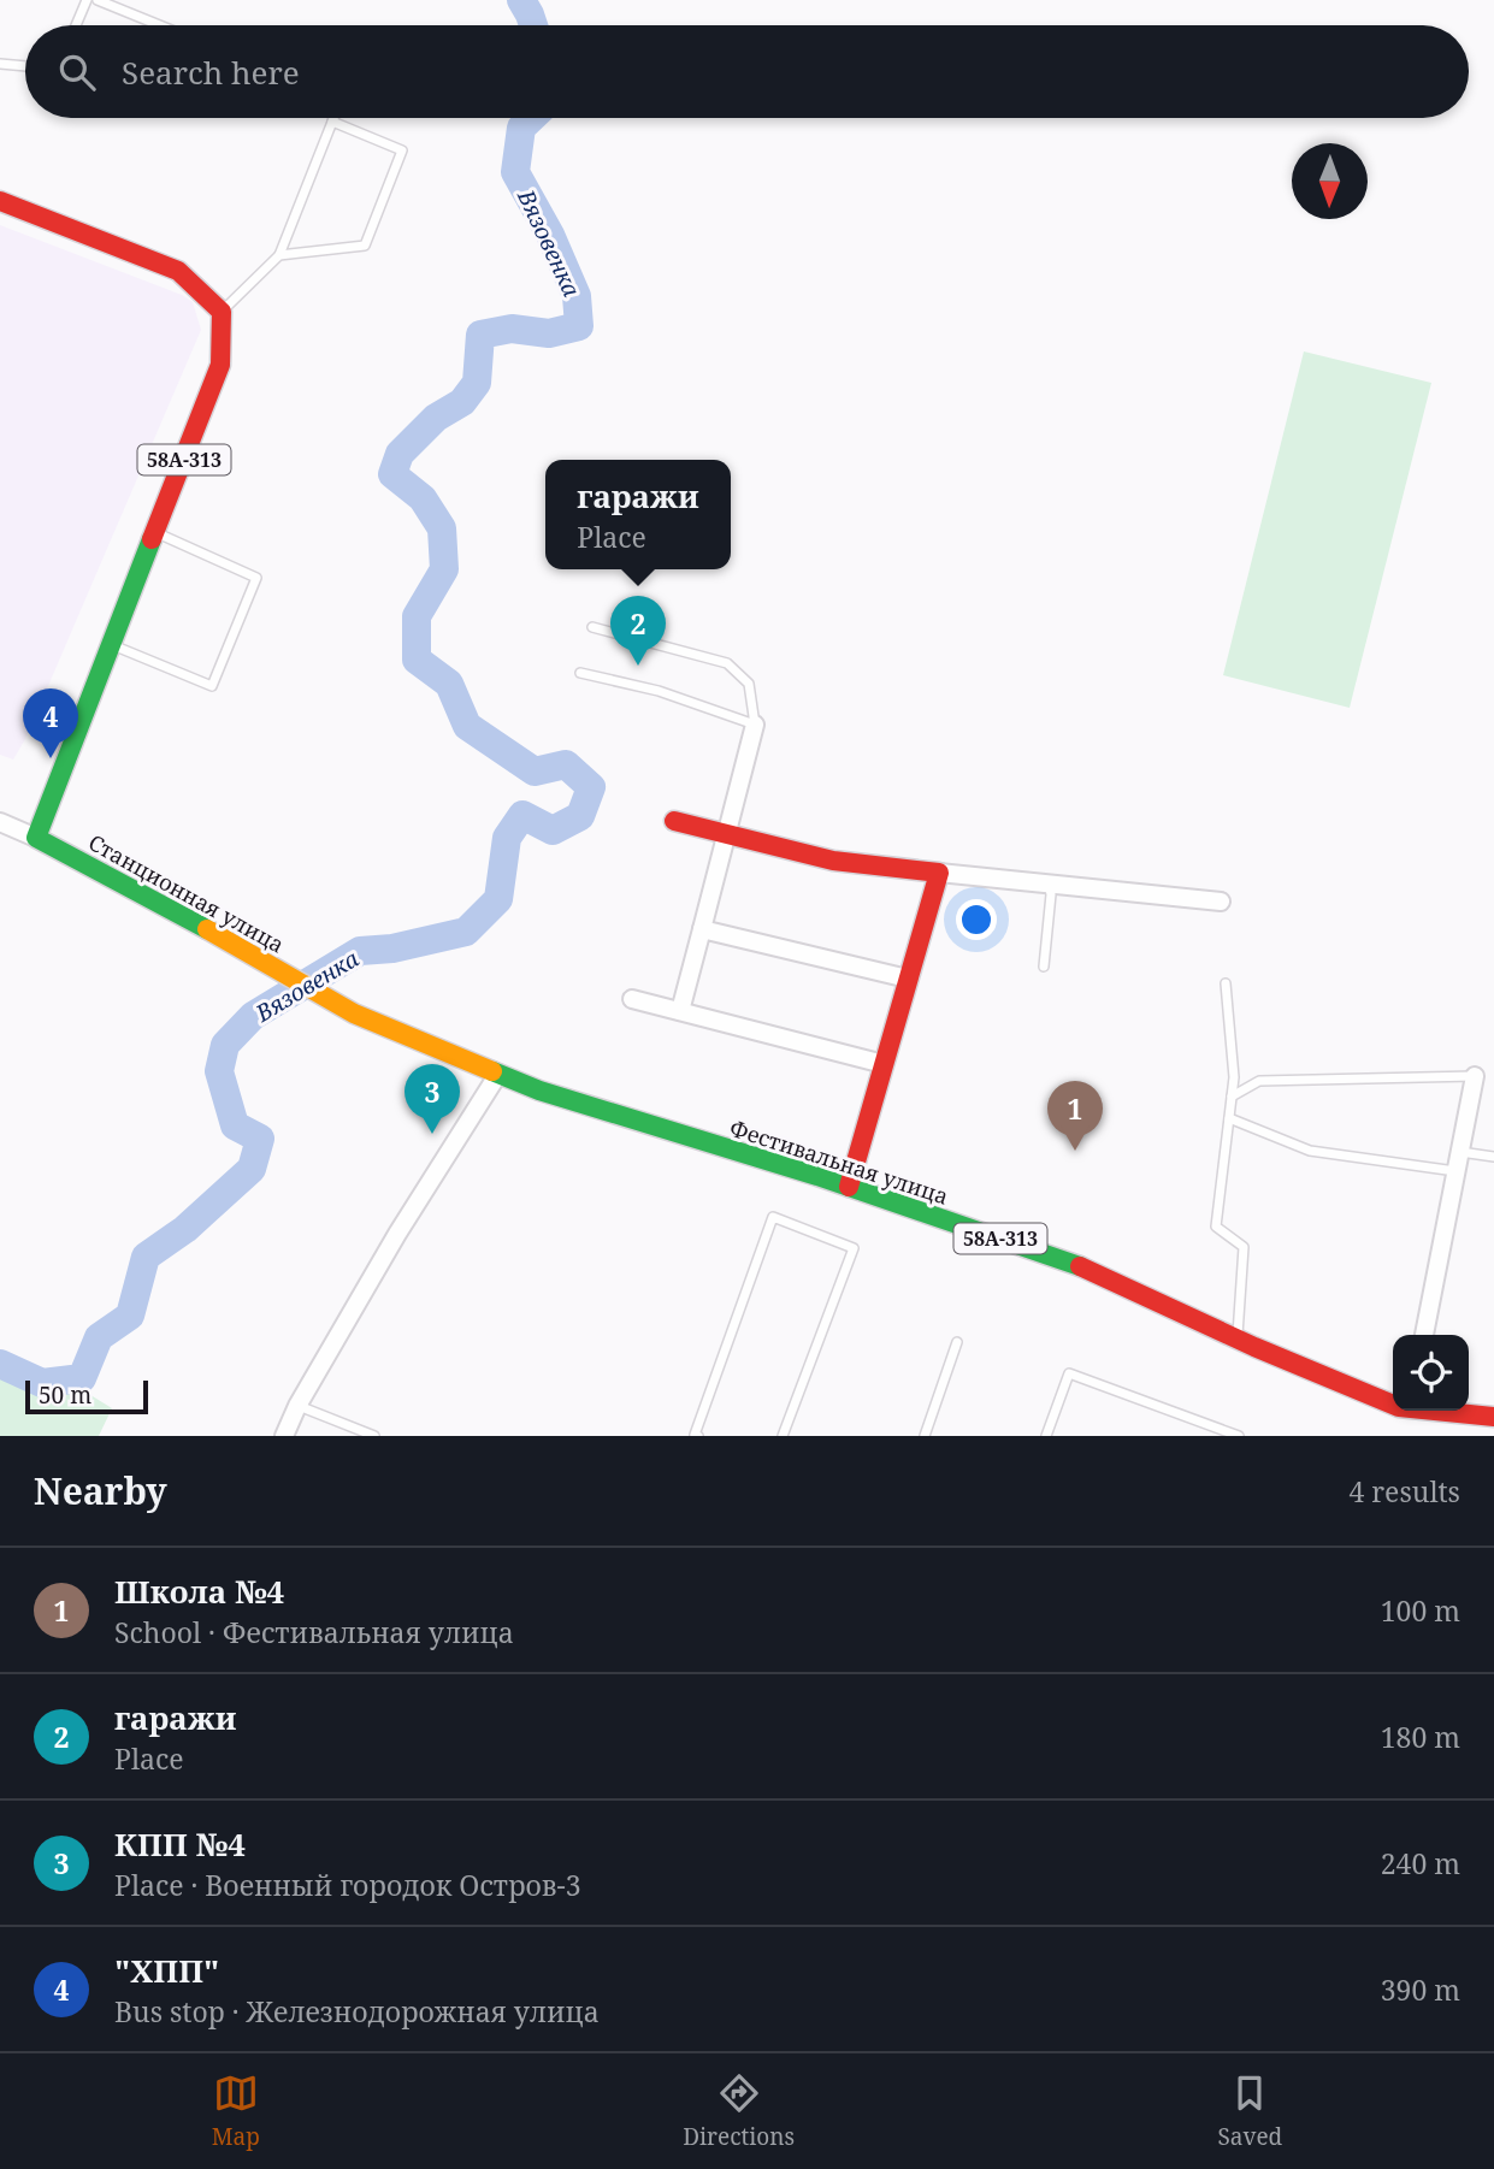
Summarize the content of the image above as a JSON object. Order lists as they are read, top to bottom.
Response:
{
  "streets": {
    "main road": ["58А-313", "Станционная улица", "Фестивальная улица"]
  },
  "crossings": [
    ["58А-313", "Станционная улица"],
    ["Станционная улица", "Фестивальная улица"]
  ],
  "water": ["Вязовенка"],
  "scale_bar": "50 m",
  "north": "bottom",
  "page": {
    "search": "Search here",
    "popup": ["гаражи", "Place"],
    "pins": [
      "2",
      "4",
      "3",
      "1"
    ],
    "scale": "50 m",
    "heading": ["Nearby", "4 results"],
    "list": [
      {
        "mark": "1",
        "name": "Школа №4",
        "note": "School · Фестивальная улица",
        "value": "100 m"
      },
      {
        "mark": "2",
        "name": "гаражи",
        "note": "Place",
        "value": "180 m"
      },
      {
        "mark": "3",
        "name": "КПП №4",
        "note": "Place · Военный городок Остров-3",
        "value": "240 m"
      },
      {
        "mark": "4",
        "name": "\"ХПП\"",
        "note": "Bus stop · Железнодорожная улица",
        "value": "390 m"
      }
    ],
    "nav": ["Map", "Directions", "Saved"]
  }
}
